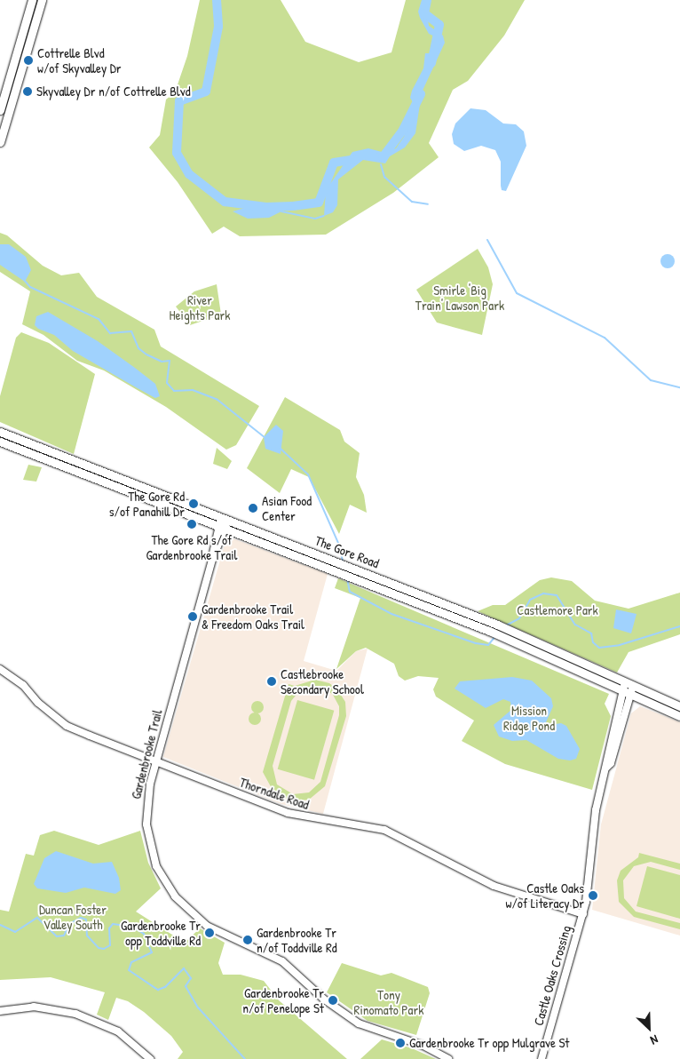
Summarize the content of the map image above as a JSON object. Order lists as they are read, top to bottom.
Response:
{
  "streets": {
    "main road": ["The Gore Road"],
    "street": ["Gardenbrooke Trail", "Thorndale Road", "Castle Oaks Crossing"]
  },
  "crossings": [
    ["The Gore Road", "Gardenbrooke Trail"],
    ["The Gore Road", "Castle Oaks Crossing"],
    ["Gardenbrooke Trail", "Thorndale Road"],
    ["Thorndale Road", "Castle Oaks Crossing"]
  ],
  "parks": [
    "Smirle 'Big Train' Lawson Park",
    "River Heights Park",
    "Castlemore Park",
    "Mission Ridge Pond",
    "Duncan Foster Valley South",
    "Tony Rinomato Park"
  ],
  "places": [
    "Cottrelle Blvd w/of Skyvalley Dr",
    "Skyvalley Dr n/of Cottrelle Blvd",
    "The Gore Rd s/of Panahill Dr",
    "Asian Food Center",
    "The Gore Rd s/of Gardenbrooke Trail",
    "Gardenbrooke Trail & Freedom Oaks Trail",
    "Castlebrooke Secondary School",
    "Castle Oaks w/of Literacy Dr",
    "Gardenbrooke Tr opp Toddville Rd",
    "Gardenbrooke Tr n/of Toddville Rd",
    "Gardenbrooke Tr n/of Penelope St",
    "Gardenbrooke Tr opp Mulgrave St"
  ],
  "north": "bottom right"
}
